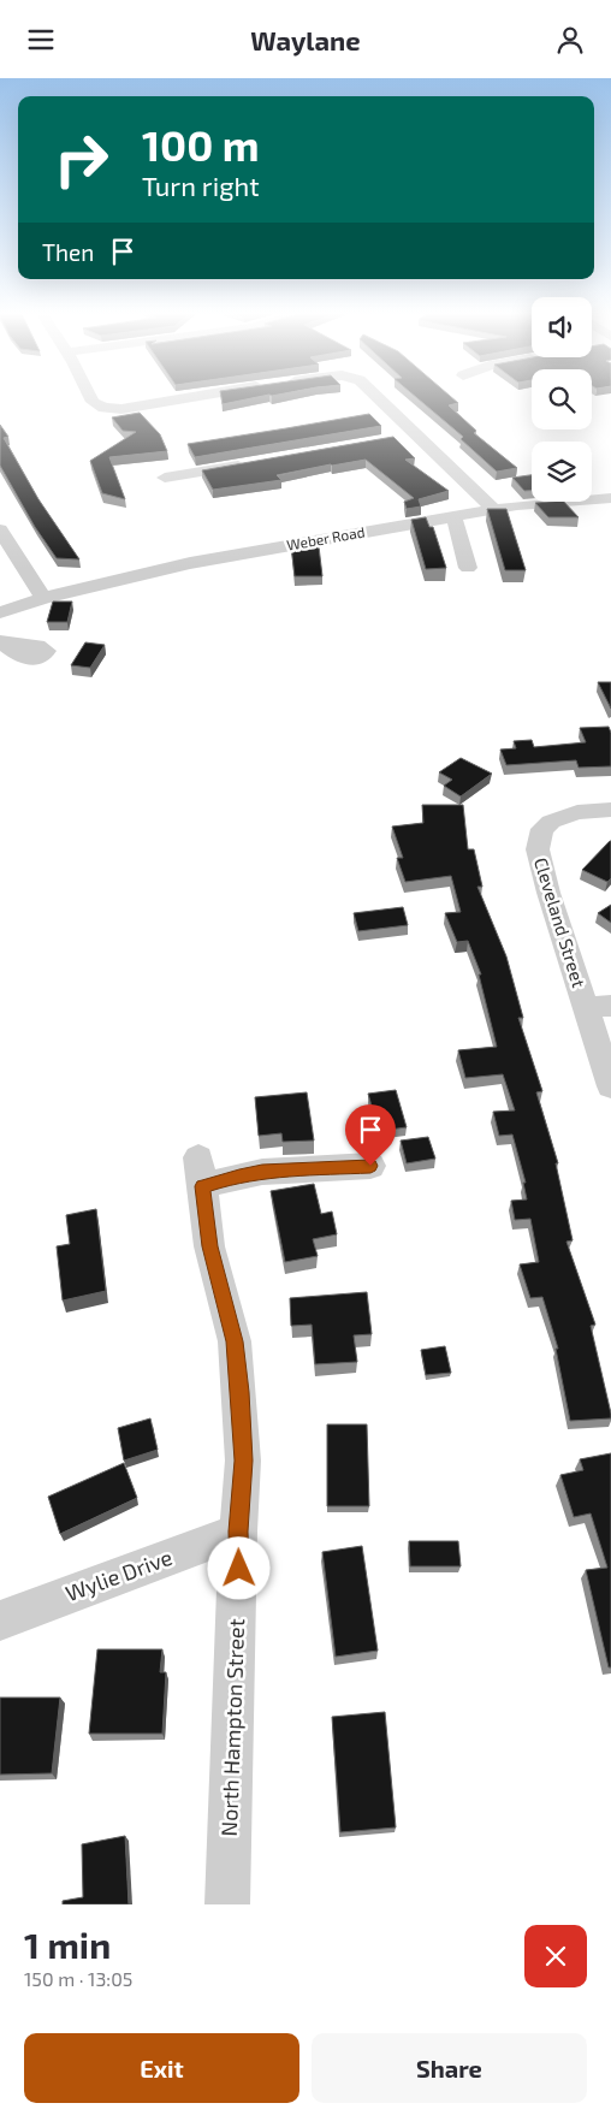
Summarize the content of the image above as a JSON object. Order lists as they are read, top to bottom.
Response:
{
  "streets": {
    "street": [
      "Weber Road",
      "Cleveland Street",
      "Wylie Drive",
      "North Hampton Street"
    ]
  },
  "crossings": [
    ["Wylie Drive", "North Hampton Street"]
  ],
  "page": {
    "header": "Waylane",
    "turn": ["100 m", "Turn right"],
    "then": "Then",
    "heading": ["1 min", "150 m · 13:05"],
    "buttons": ["Exit", "Share"]
  }
}
